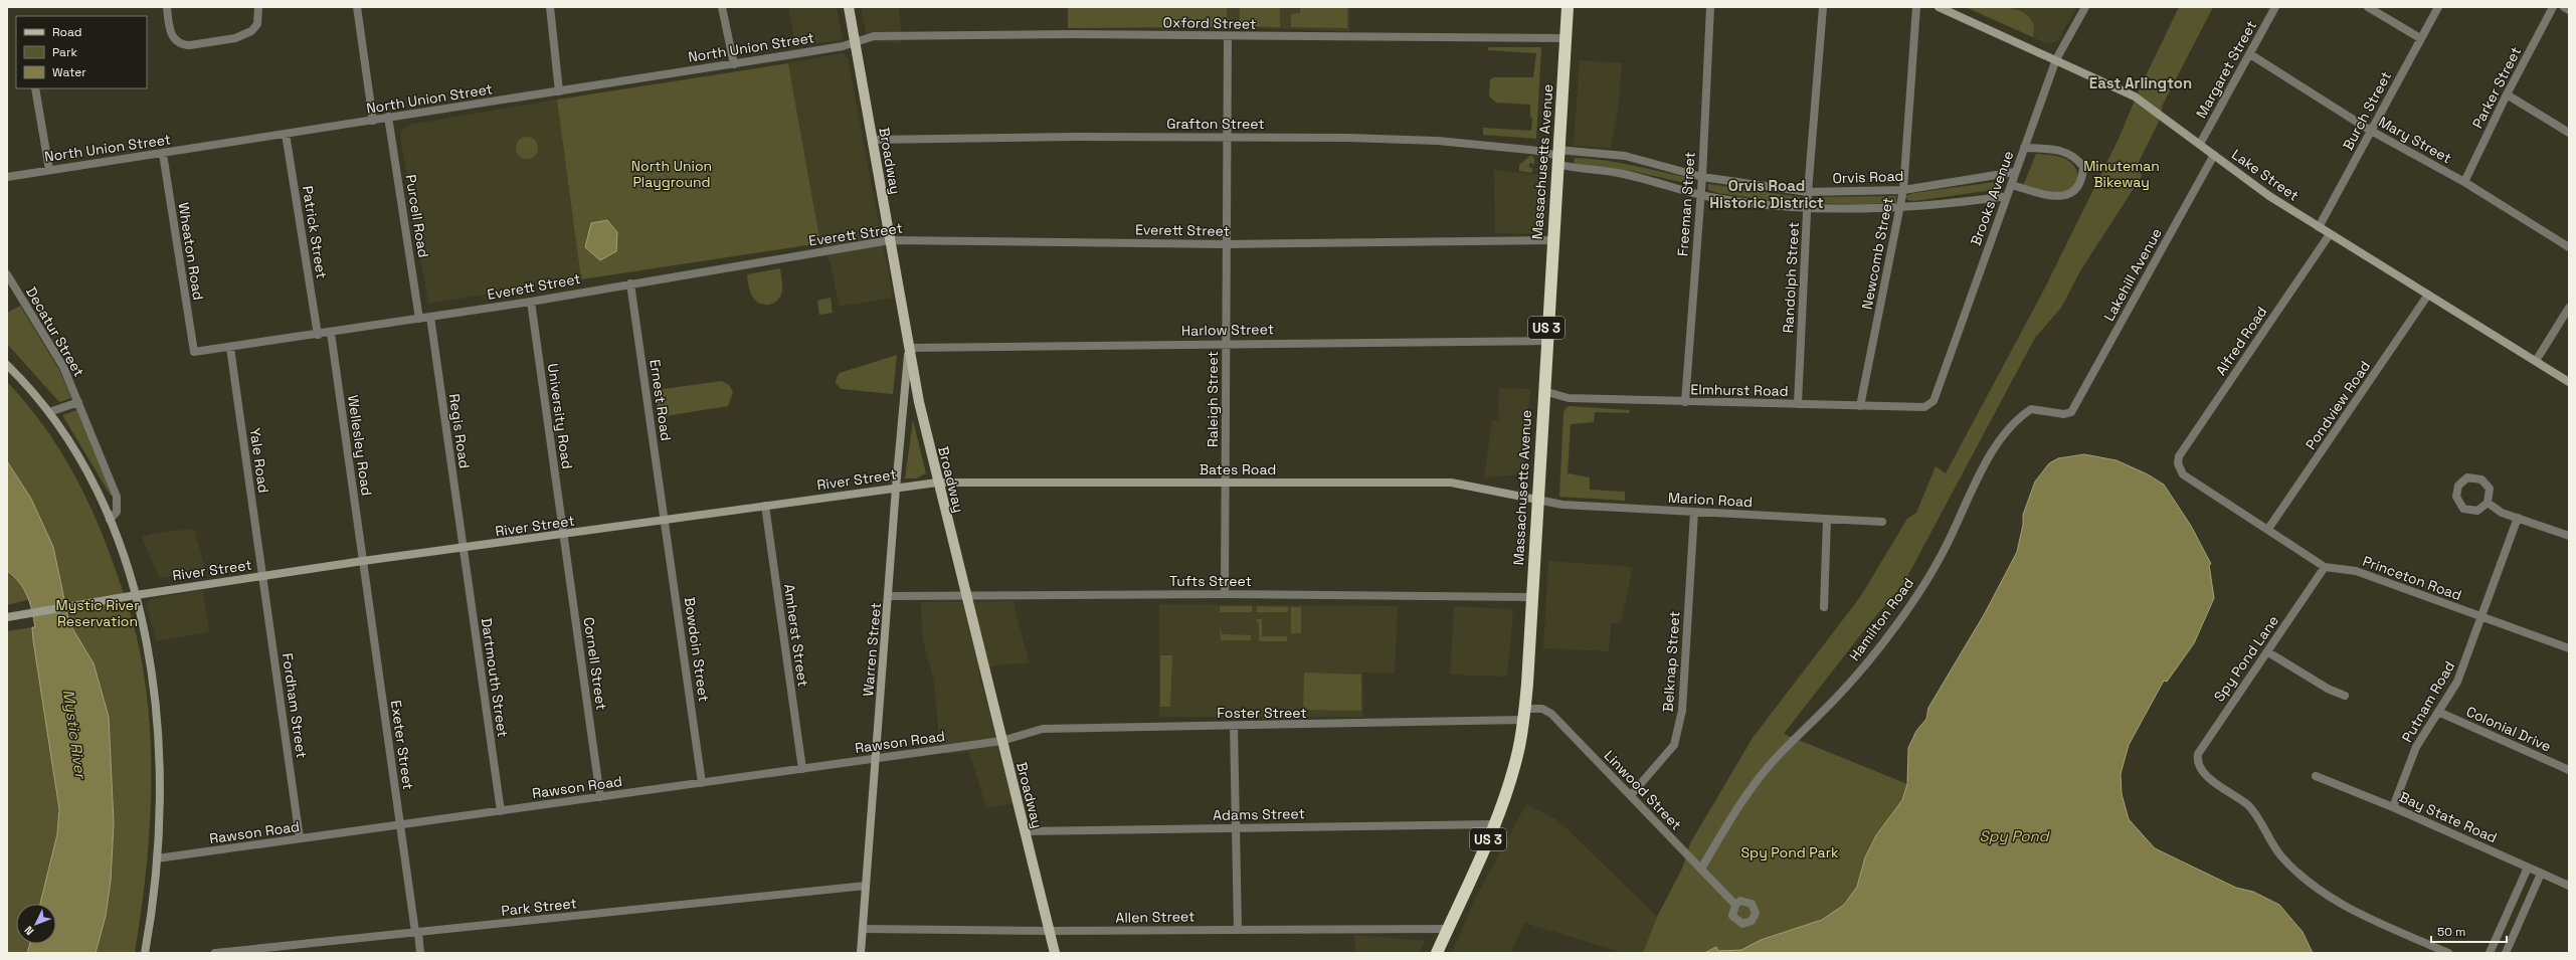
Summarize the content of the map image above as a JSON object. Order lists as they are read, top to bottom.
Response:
{
  "streets": {
    "highway": ["Massachusetts Avenue", "US 3"],
    "main road": [
      "Broadway",
      "Lake Street",
      "Bates Road",
      "River Street",
      "Warren Street"
    ],
    "street": [
      "Oxford Street",
      "North Union Street",
      "Margaret Street",
      "Parker Street",
      "Burch Street",
      "Grafton Street",
      "Mary Street",
      "Orvis Road",
      "Brooks Avenue",
      "Freeman Street",
      "Purcell Road",
      "Everett Street",
      "Patrick Street",
      "Wheaton Road",
      "Newcomb Street",
      "Lakehill Avenue",
      "Randolph Street",
      "Harlow Street",
      "Decatur Street",
      "Alfred Road",
      "Elmhurst Road",
      "Raleigh Street",
      "Ernest Road",
      "Pondview Road",
      "University Road",
      "Regis Road",
      "Wellesley Road",
      "Yale Road",
      "Marion Road",
      "Princeton Road",
      "Tufts Street",
      "Hamilton Road",
      "Amherst Street",
      "Bowdoin Street",
      "Spy Pond Lane",
      "Belknap Street",
      "Cornell Street",
      "Dartmouth Street",
      "Putnam Road",
      "Fordham Street",
      "Foster Street",
      "Colonial Drive",
      "Rawson Road",
      "Exeter Street",
      "Linwood Street",
      "Adams Street",
      "Bay State Road",
      "Park Street",
      "Allen Street"
    ]
  },
  "crossings": [
    ["Oxford Street", "North Union Street"],
    ["Oxford Street", "Broadway"],
    ["Oxford Street", "Massachusetts Avenue"],
    ["Oxford Street", "Raleigh Street"],
    ["North Union Street", "Broadway"],
    ["North Union Street", "Purcell Road"],
    ["North Union Street", "Patrick Street"],
    ["North Union Street", "Wheaton Road"],
    ["Margaret Street", "Mary Street"],
    ["Margaret Street", "Lake Street"],
    ["Parker Street", "Mary Street"],
    ["Burch Street", "Mary Street"],
    ["Burch Street", "Lake Street"],
    ["Grafton Street", "Broadway"],
    ["Grafton Street", "Massachusetts Avenue"],
    ["Grafton Street", "Orvis Road"],
    ["Grafton Street", "Raleigh Street"],
    ["Broadway", "Everett Street"],
    ["Broadway", "Harlow Street"],
    ["Broadway", "Bates Road"],
    ["Broadway", "River Street"],
    ["Broadway", "Tufts Street"],
    ["Broadway", "Warren Street"],
    ["Broadway", "Foster Street"],
    ["Broadway", "Rawson Road"],
    ["Broadway", "Adams Street"],
    ["Broadway", "Allen Street"],
    ["Massachusetts Avenue", "Orvis Road"],
    ["Massachusetts Avenue", "Everett Street"],
    ["Massachusetts Avenue", "Harlow Street"],
    ["Massachusetts Avenue", "Elmhurst Road"],
    ["Massachusetts Avenue", "Bates Road"],
    ["Massachusetts Avenue", "Marion Road"],
    ["Massachusetts Avenue", "Tufts Street"],
    ["Massachusetts Avenue", "Foster Street"],
    ["Massachusetts Avenue", "Linwood Street"],
    ["Massachusetts Avenue", "Adams Street"],
    ["Massachusetts Avenue", "Allen Street"],
    ["Lake Street", "Brooks Avenue"],
    ["Lake Street", "Lakehill Avenue"],
    ["Lake Street", "Alfred Road"],
    ["Lake Street", "Pondview Road"],
    ["Orvis Road", "Brooks Avenue"],
    ["Orvis Road", "Freeman Street"],
    ["Orvis Road", "Newcomb Street"],
    ["Orvis Road", "Randolph Street"],
    ["Brooks Avenue", "Elmhurst Road"],
    ["Freeman Street", "Elmhurst Road"],
    ["Purcell Road", "Everett Street"],
    ["Everett Street", "Patrick Street"],
    ["Everett Street", "Wheaton Road"],
    ["Everett Street", "Raleigh Street"],
    ["Everett Street", "Ernest Road"],
    ["Everett Street", "University Road"],
    ["Everett Street", "Regis Road"],
    ["Everett Street", "Wellesley Road"],
    ["Everett Street", "Yale Road"],
    ["Newcomb Street", "Elmhurst Road"],
    ["Lakehill Avenue", "Hamilton Road"],
    ["Randolph Street", "Elmhurst Road"],
    ["Harlow Street", "Raleigh Street"],
    ["Harlow Street", "Warren Street"],
    ["Alfred Road", "Princeton Road"],
    ["Raleigh Street", "Bates Road"],
    ["Raleigh Street", "Tufts Street"],
    ["Ernest Road", "River Street"],
    ["Ernest Road", "Bowdoin Street"],
    ["Pondview Road", "Princeton Road"],
    ["University Road", "River Street"],
    ["University Road", "Cornell Street"],
    ["Regis Road", "River Street"],
    ["Regis Road", "Dartmouth Street"],
    ["Wellesley Road", "River Street"],
    ["Wellesley Road", "Exeter Street"],
    ["Yale Road", "River Street"],
    ["Yale Road", "Fordham Street"],
    ["Bates Road", "River Street"],
    ["Bates Road", "Marion Road"],
    ["River Street", "Amherst Street"],
    ["River Street", "Bowdoin Street"],
    ["River Street", "Warren Street"],
    ["River Street", "Cornell Street"],
    ["River Street", "Dartmouth Street"],
    ["River Street", "Fordham Street"],
    ["River Street", "Exeter Street"],
    ["Marion Road", "Belknap Street"],
    ["Princeton Road", "Spy Pond Lane"],
    ["Princeton Road", "Putnam Road"],
    ["Tufts Street", "Warren Street"],
    ["Hamilton Road", "Linwood Street"],
    ["Amherst Street", "Rawson Road"],
    ["Bowdoin Street", "Rawson Road"],
    ["Warren Street", "Rawson Road"],
    ["Warren Street", "Park Street"],
    ["Warren Street", "Allen Street"],
    ["Belknap Street", "Linwood Street"],
    ["Cornell Street", "Rawson Road"],
    ["Dartmouth Street", "Rawson Road"],
    ["Putnam Road", "Colonial Drive"],
    ["Putnam Road", "Bay State Road"],
    ["Fordham Street", "Rawson Road"],
    ["Foster Street", "Rawson Road"],
    ["Foster Street", "Linwood Street"],
    ["Rawson Road", "Exeter Street"],
    ["Exeter Street", "Park Street"]
  ],
  "districts": ["East Arlington", "Orvis Road Historic District"],
  "water": ["Mystic River", "Spy Pond"],
  "parks": [
    "North Union Playground",
    "Minuteman Bikeway",
    "Mystic River Reservation",
    "Spy Pond Park"
  ],
  "legend": ["Road", "Park", "Water"],
  "scale_bar": "50 m",
  "north": "bottom left"
}
